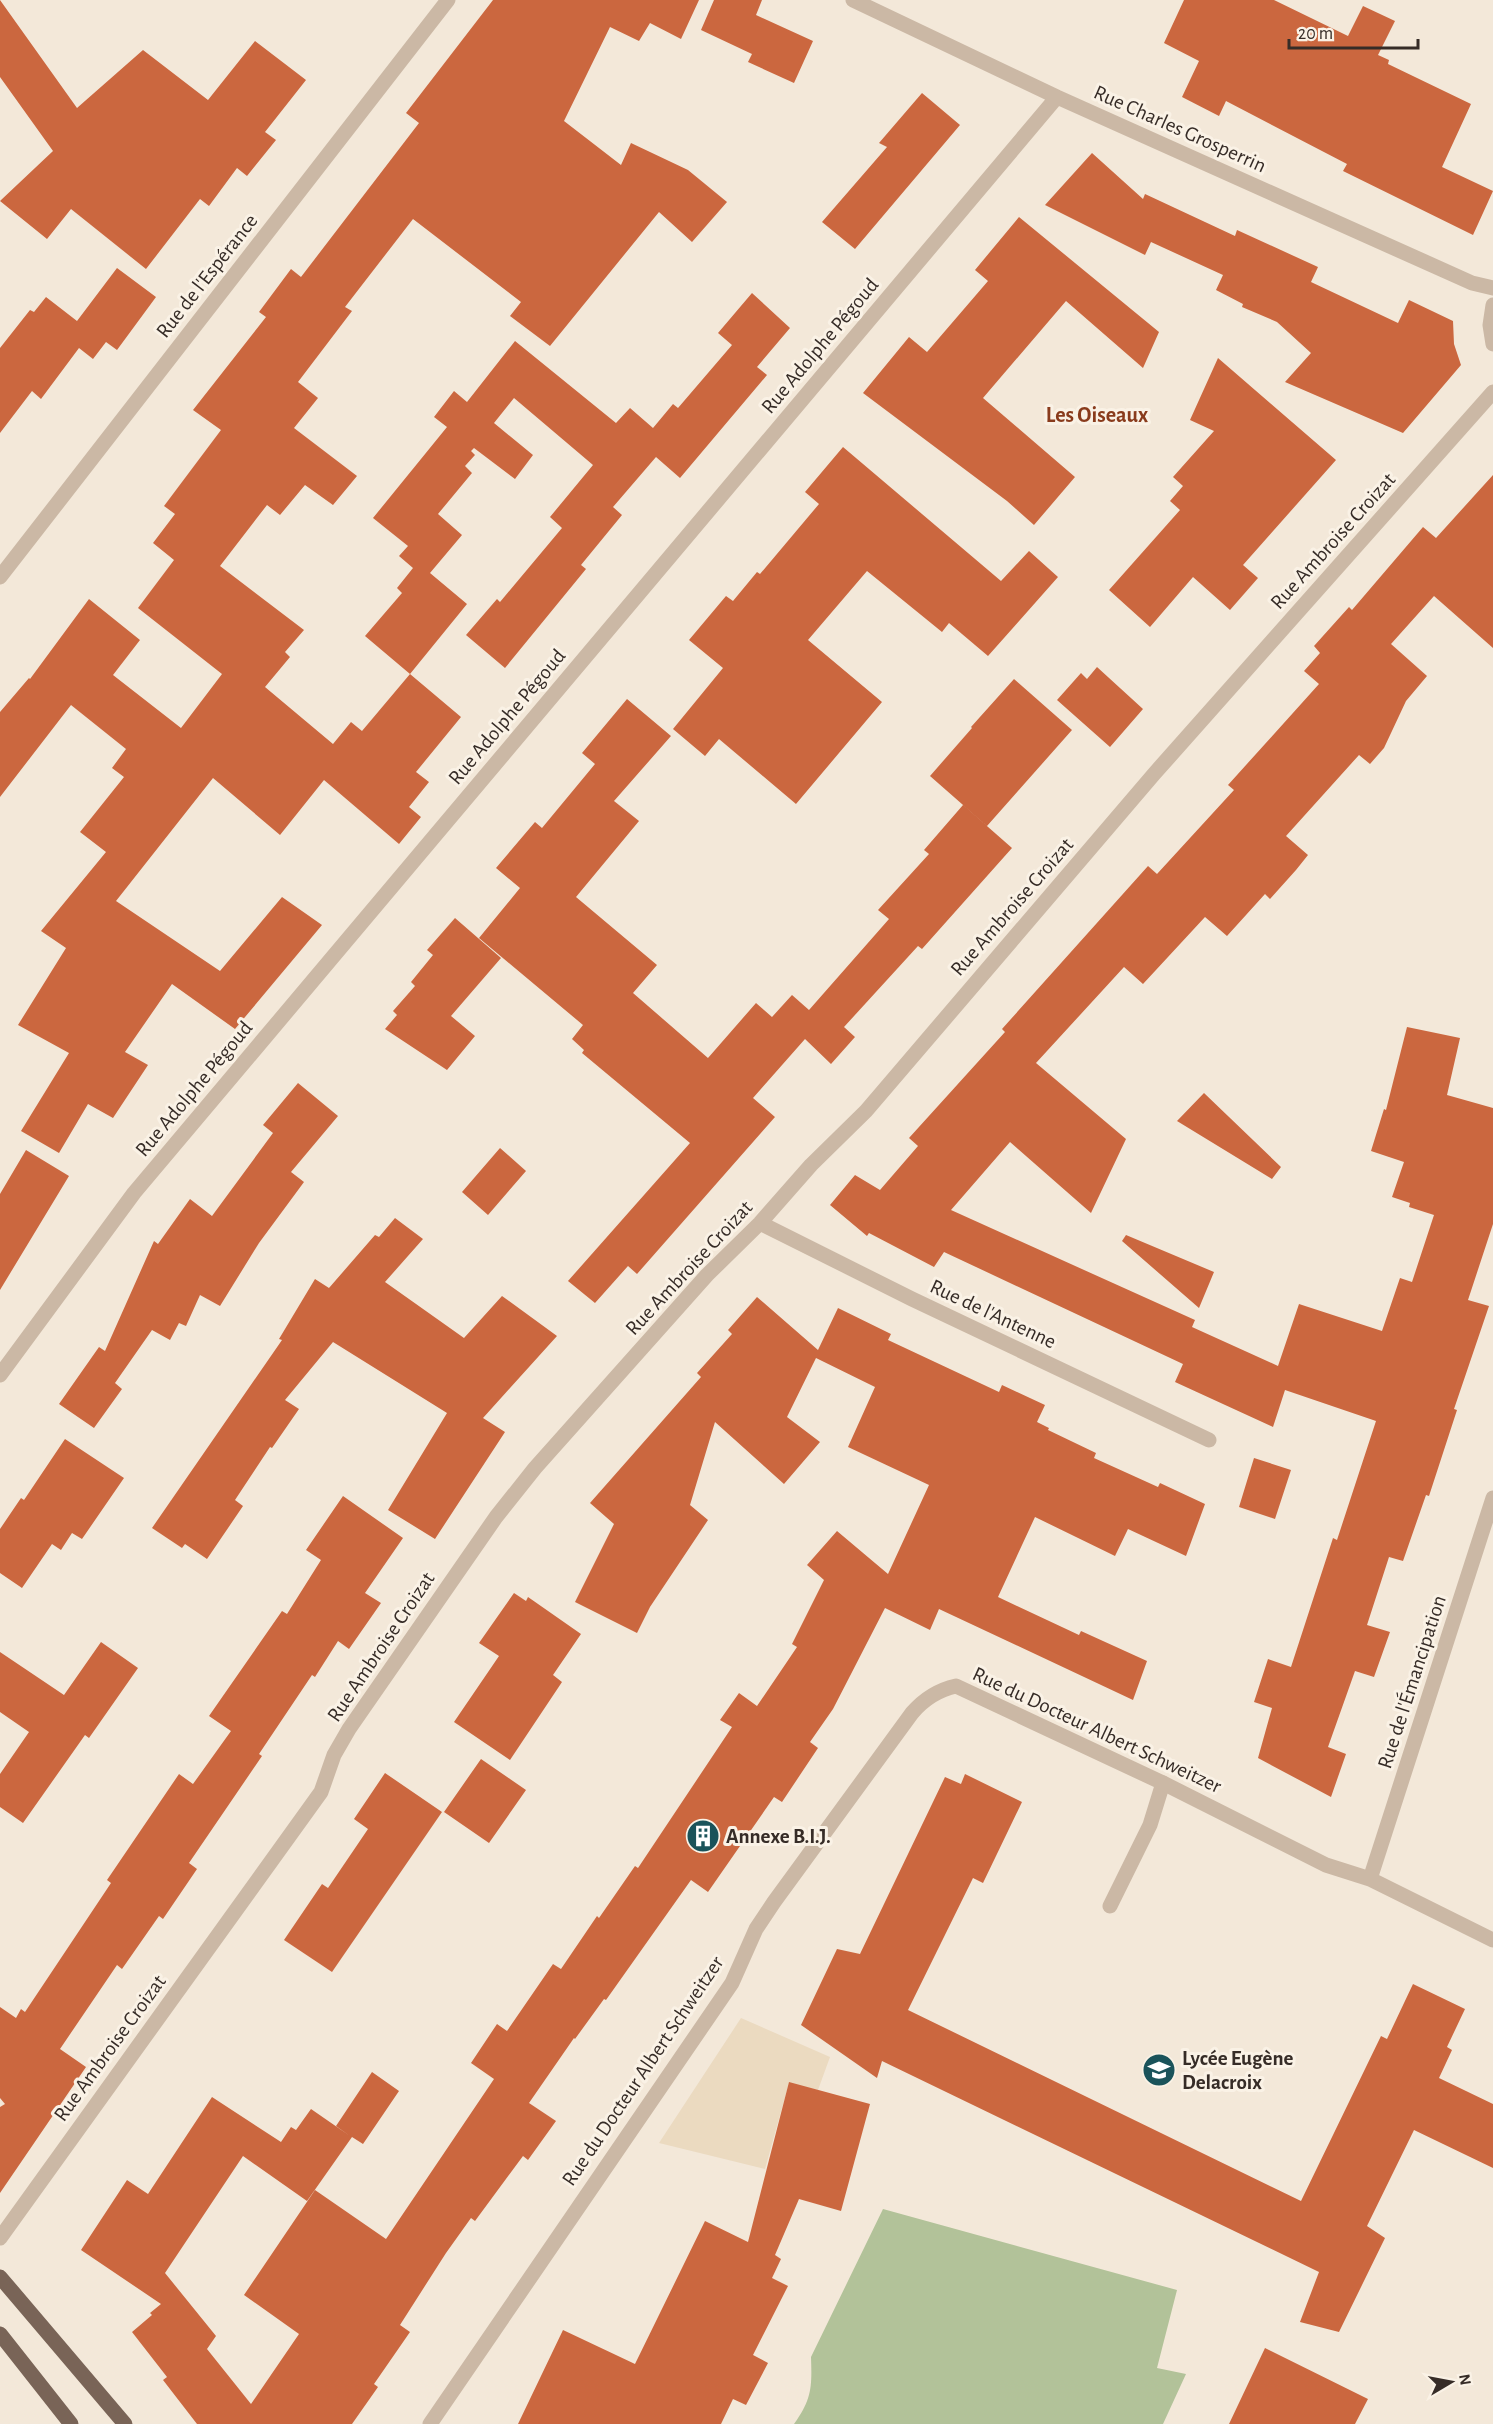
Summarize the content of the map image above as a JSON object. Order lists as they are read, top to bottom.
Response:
{
  "streets": {
    "street": [
      "Rue Charles Grosperrin",
      "Rue de l'Espérance",
      "Rue Adolphe Pégoud",
      "Rue Ambroise Croizat",
      "Rue de l'Antenne",
      "Rue de l'Émancipation",
      "Rue du Docteur Albert Schweitzer"
    ]
  },
  "crossings": [
    ["Rue Charles Grosperrin", "Rue Adolphe Pégoud"],
    ["Rue Ambroise Croizat", "Rue de l'Antenne"],
    ["Rue de l'Émancipation", "Rue du Docteur Albert Schweitzer"]
  ],
  "districts": ["Les Oiseaux"],
  "places": {
    "building": ["Annexe B.I.J."],
    "school or university": ["Lycée Eugène Delacroix"]
  },
  "scale_bar": "20 m",
  "north": "right"
}
